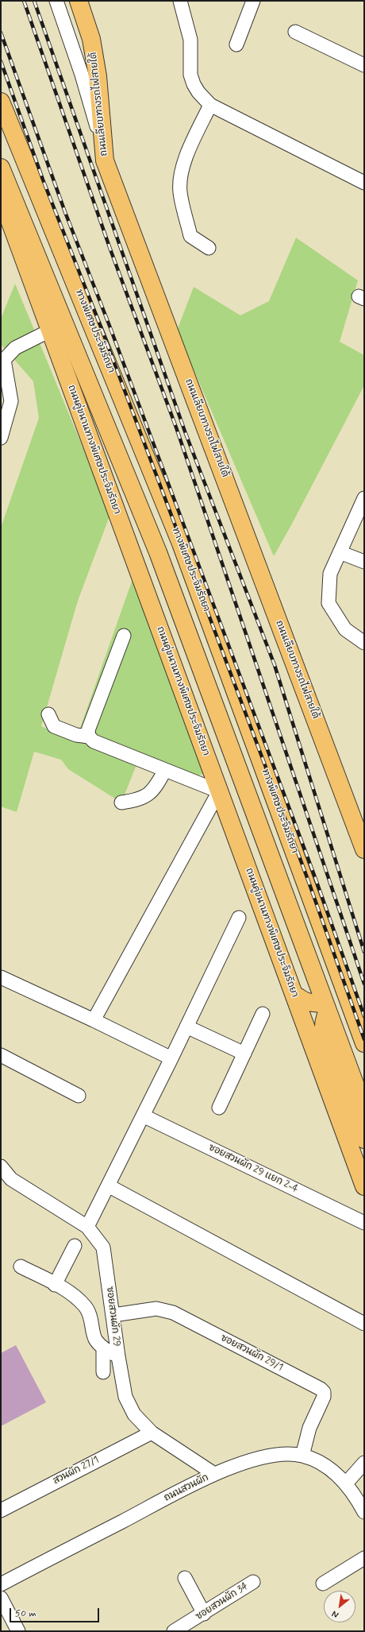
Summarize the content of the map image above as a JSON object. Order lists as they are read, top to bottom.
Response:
{
  "streets": {
    "main road": ["ถนนเลียบทางรถไฟสายใต้", "ทางพิเศษประจิมรัถยา", "ถนนคู่ขนานทางพิเศษประจิมรัถยา"],
    "street": [
      "ซอยสวนผัก 29 แยก 2-4",
      "ซอยสวนผัก 29",
      "ซอยสวนผัก 29/1",
      "สวนผัก 27/1",
      "ถนนสวนผัก",
      "ซอยสวนผัก 34"
    ]
  },
  "crossings": [
    ["ซอยสวนผัก 29", "ซอยสวนผัก 29/1"],
    ["ซอยสวนผัก 29", "สวนผัก 27/1"],
    ["ซอยสวนผัก 29", "ถนนสวนผัก"],
    ["ซอยสวนผัก 29/1", "ถนนสวนผัก"]
  ],
  "scale_bar": "50 m",
  "north": "bottom left"
}
